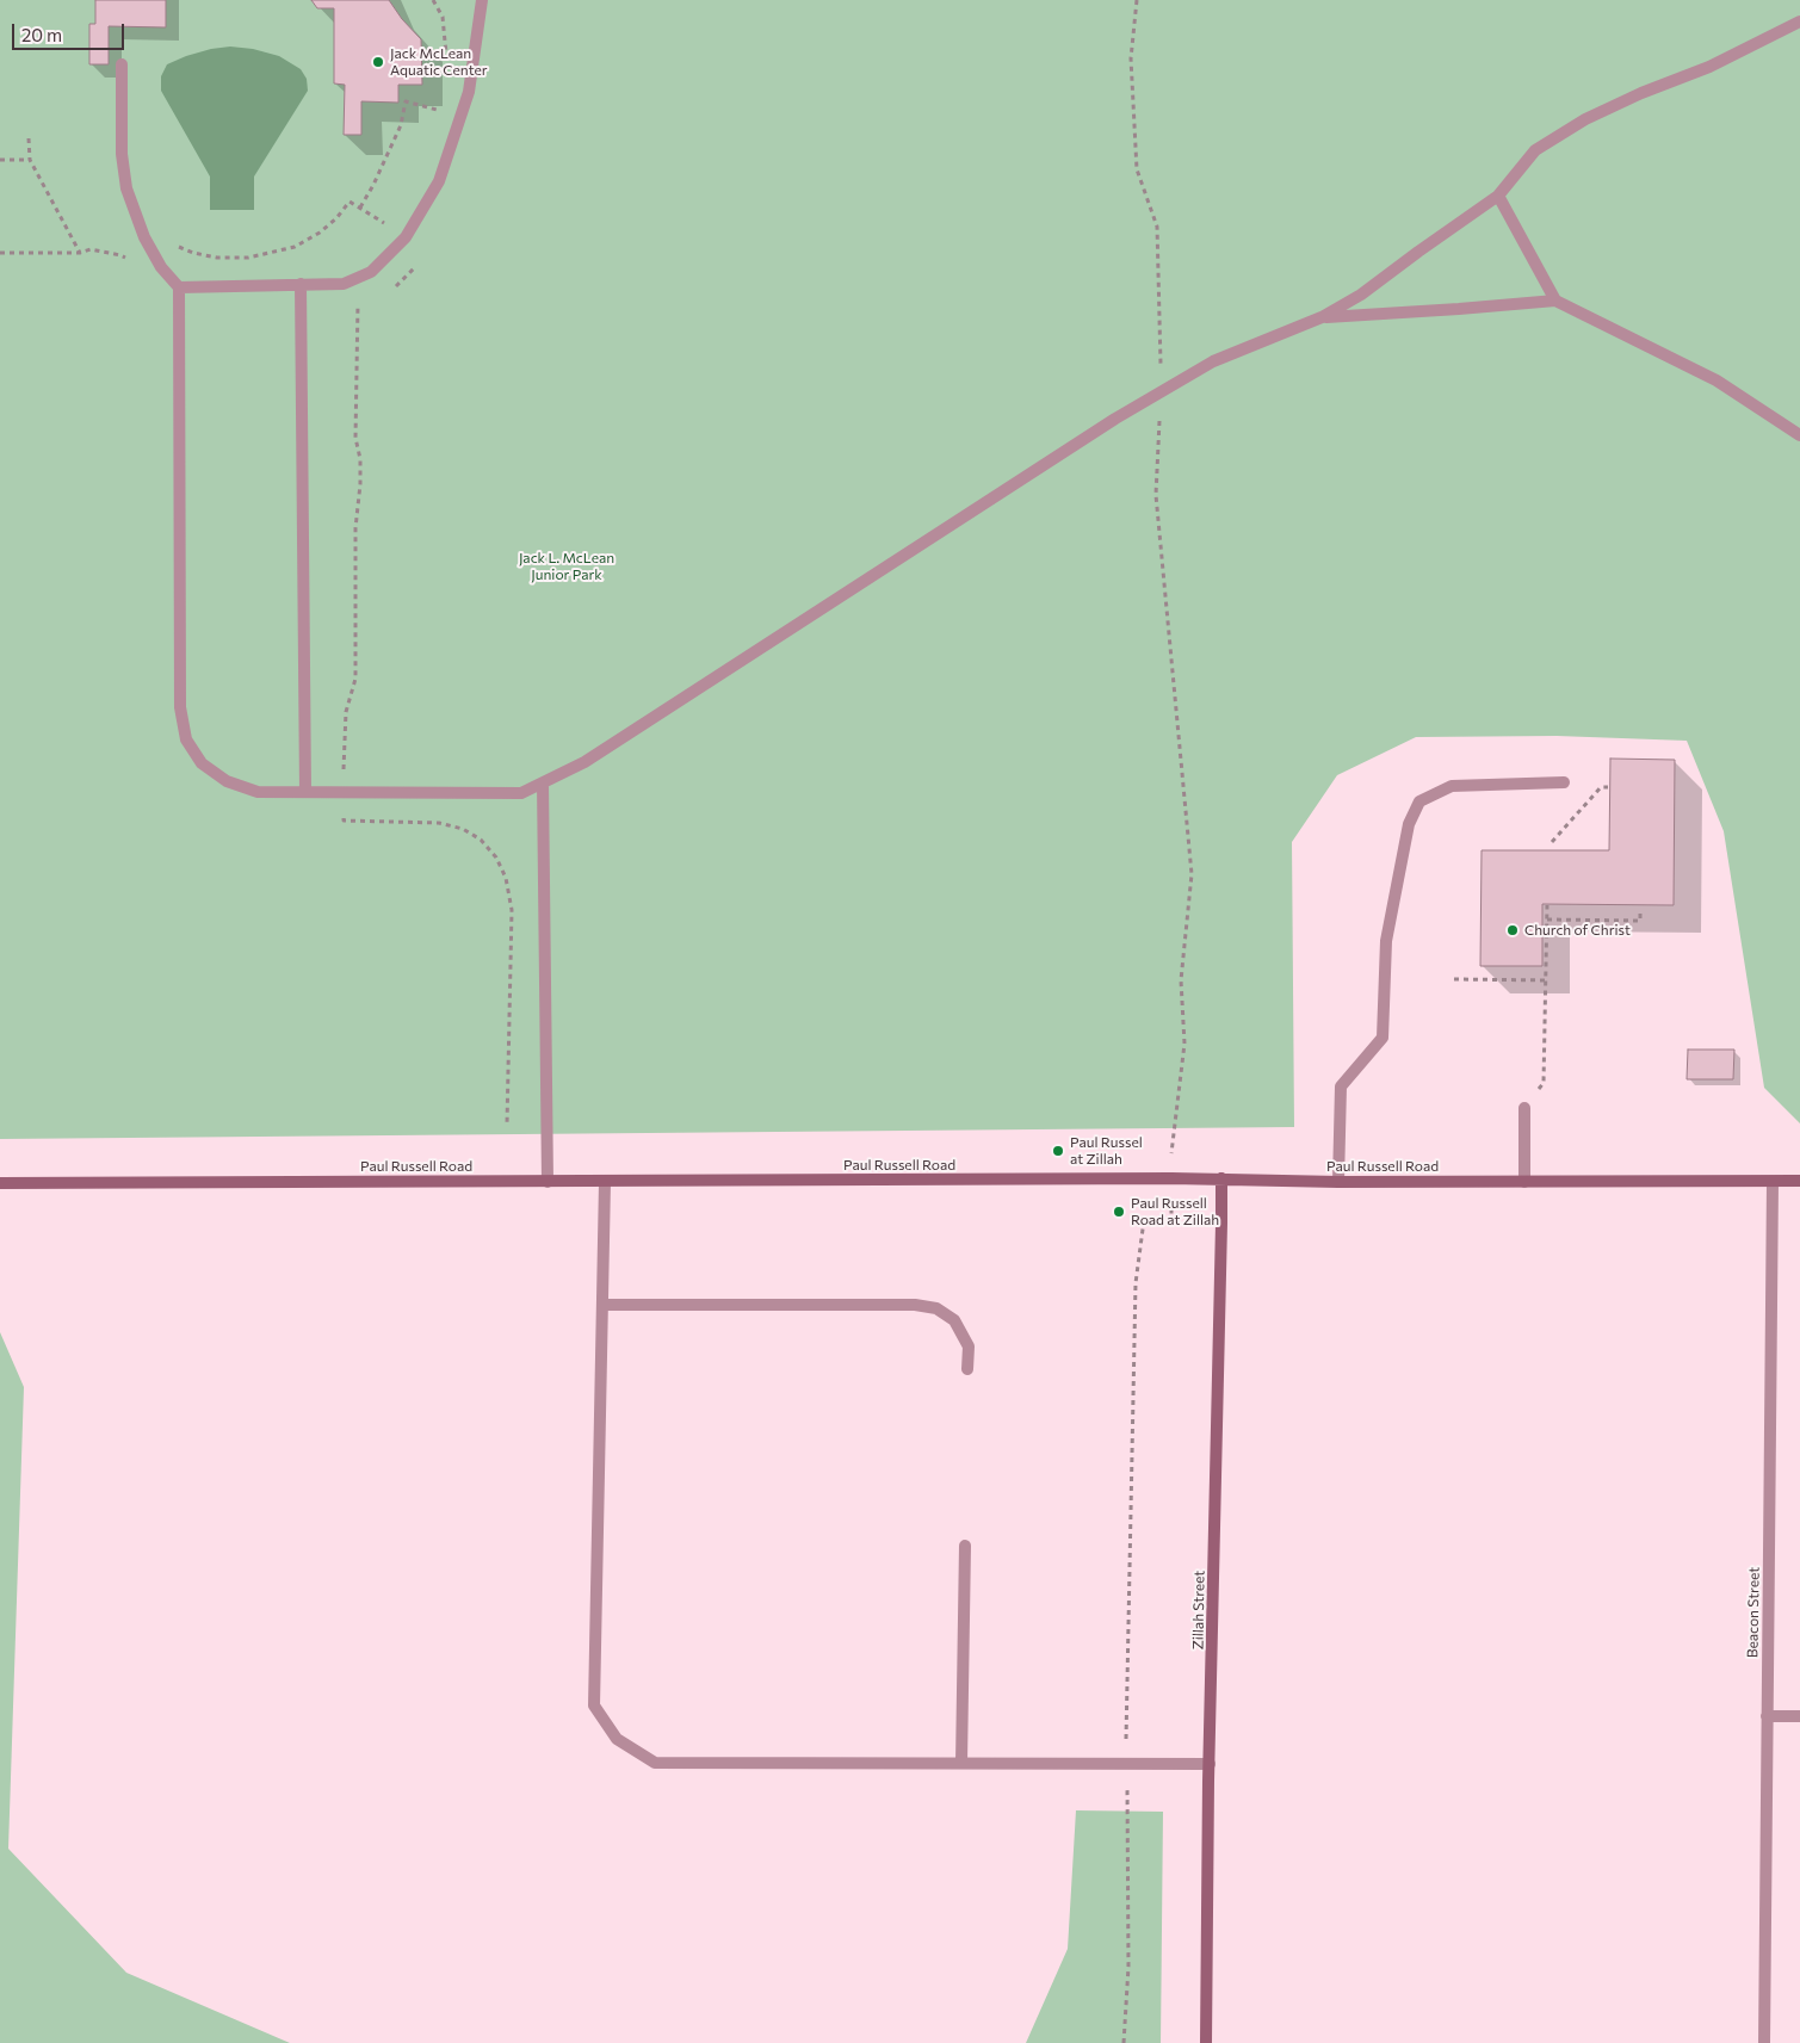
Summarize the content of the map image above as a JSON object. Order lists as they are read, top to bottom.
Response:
{
  "streets": {
    "street": ["Paul Russell Road", "Zillah Street", "Beacon Street"]
  },
  "crossings": [
    ["Paul Russell Road", "Zillah Street"],
    ["Paul Russell Road", "Beacon Street"]
  ],
  "parks": ["Jack L. McLean Junior Park"],
  "places": [
    "Jack McLean Aquatic Center",
    "Church of Christ",
    "Paul Russel at Zillah",
    "Paul Russell Road at Zillah"
  ],
  "scale_bar": "20 m"
}
